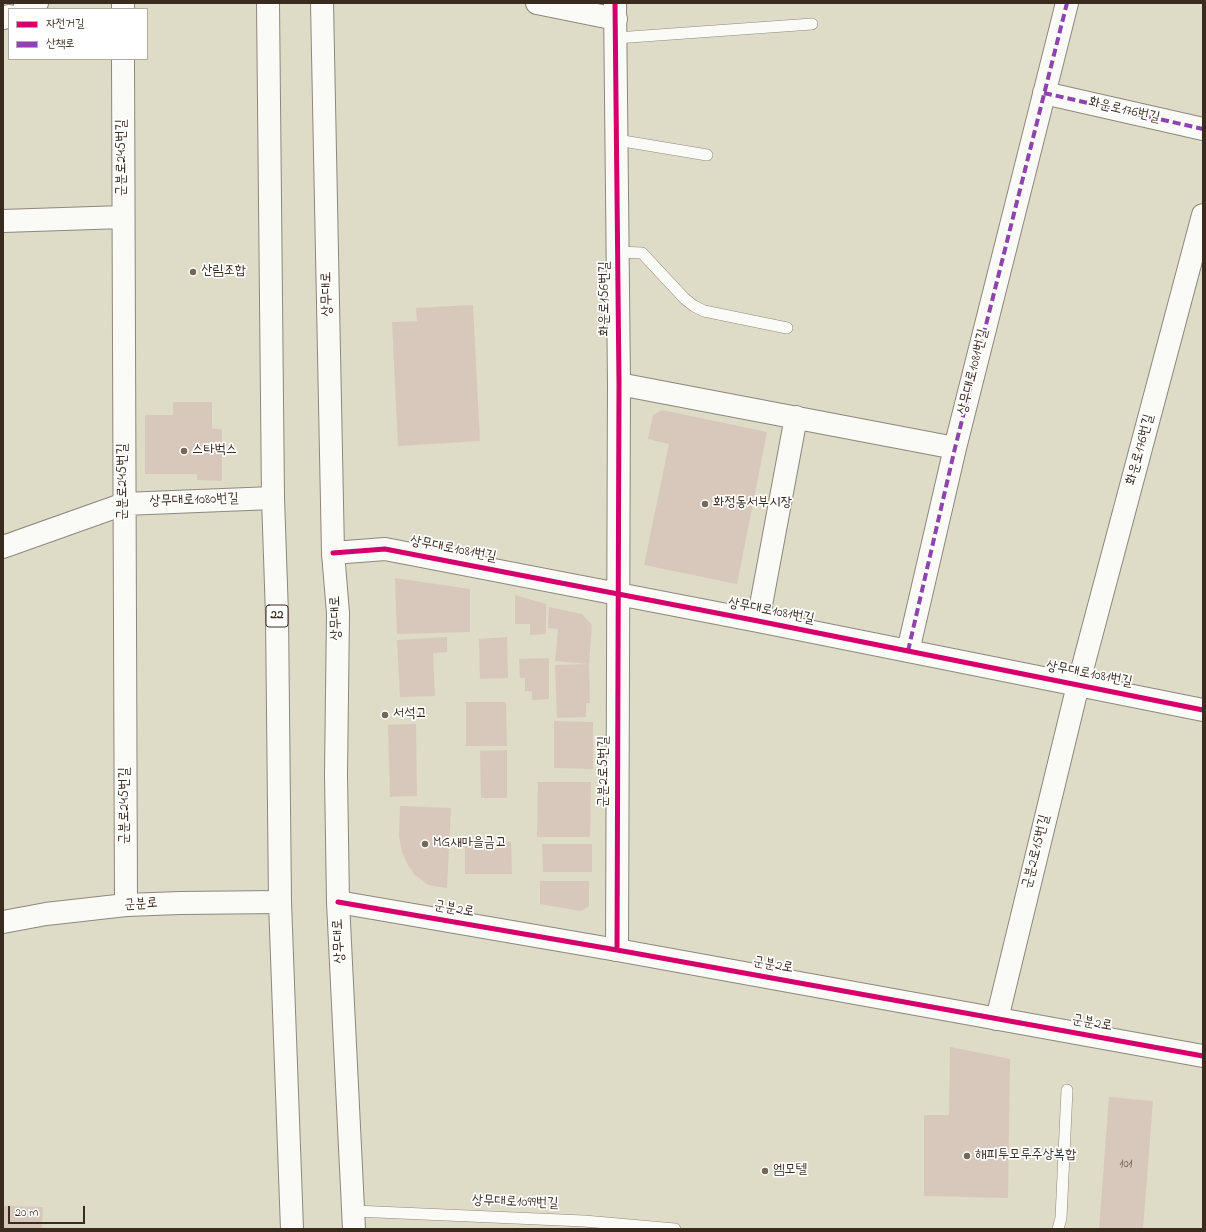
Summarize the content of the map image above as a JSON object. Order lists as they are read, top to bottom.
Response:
{
  "streets": {
    "street": [
      "화운로176번길",
      "군분로245번길",
      "상무대로",
      "화운로156번길",
      "상무대로1081번길",
      "상무대로1080번길",
      "22",
      "군분2로5번길",
      "군분2로15번길",
      "군분로",
      "군분2로"
    ],
    "lane": ["상무대로1099번길"]
  },
  "crossings": [
    ["화운로176번길", "상무대로1081번길"],
    ["화운로176번길", "군분2로15번길"],
    ["군분로245번길", "상무대로1080번길"],
    ["군분로245번길", "군분로"],
    ["상무대로", "상무대로1081번길"],
    ["상무대로", "군분2로"],
    ["상무대로", "상무대로1099번길"],
    ["화운로156번길", "상무대로1081번길"],
    ["화운로156번길", "군분2로5번길"],
    ["상무대로1081번길", "군분2로5번길"],
    ["상무대로1081번길", "군분2로15번길"],
    ["상무대로1080번길", "22"],
    ["22", "군분로"],
    ["군분2로5번길", "군분2로"],
    ["군분2로15번길", "군분2로"]
  ],
  "places": [
    "산림조합",
    "스타벅스",
    "화정동서부시장",
    "서석고",
    "MG새마을금고",
    "해피투모루주상복합",
    "엠모텔"
  ],
  "house_numbers": ["101"],
  "legend": ["자전거길", "산책로"],
  "scale_bar": "20 m"
}
